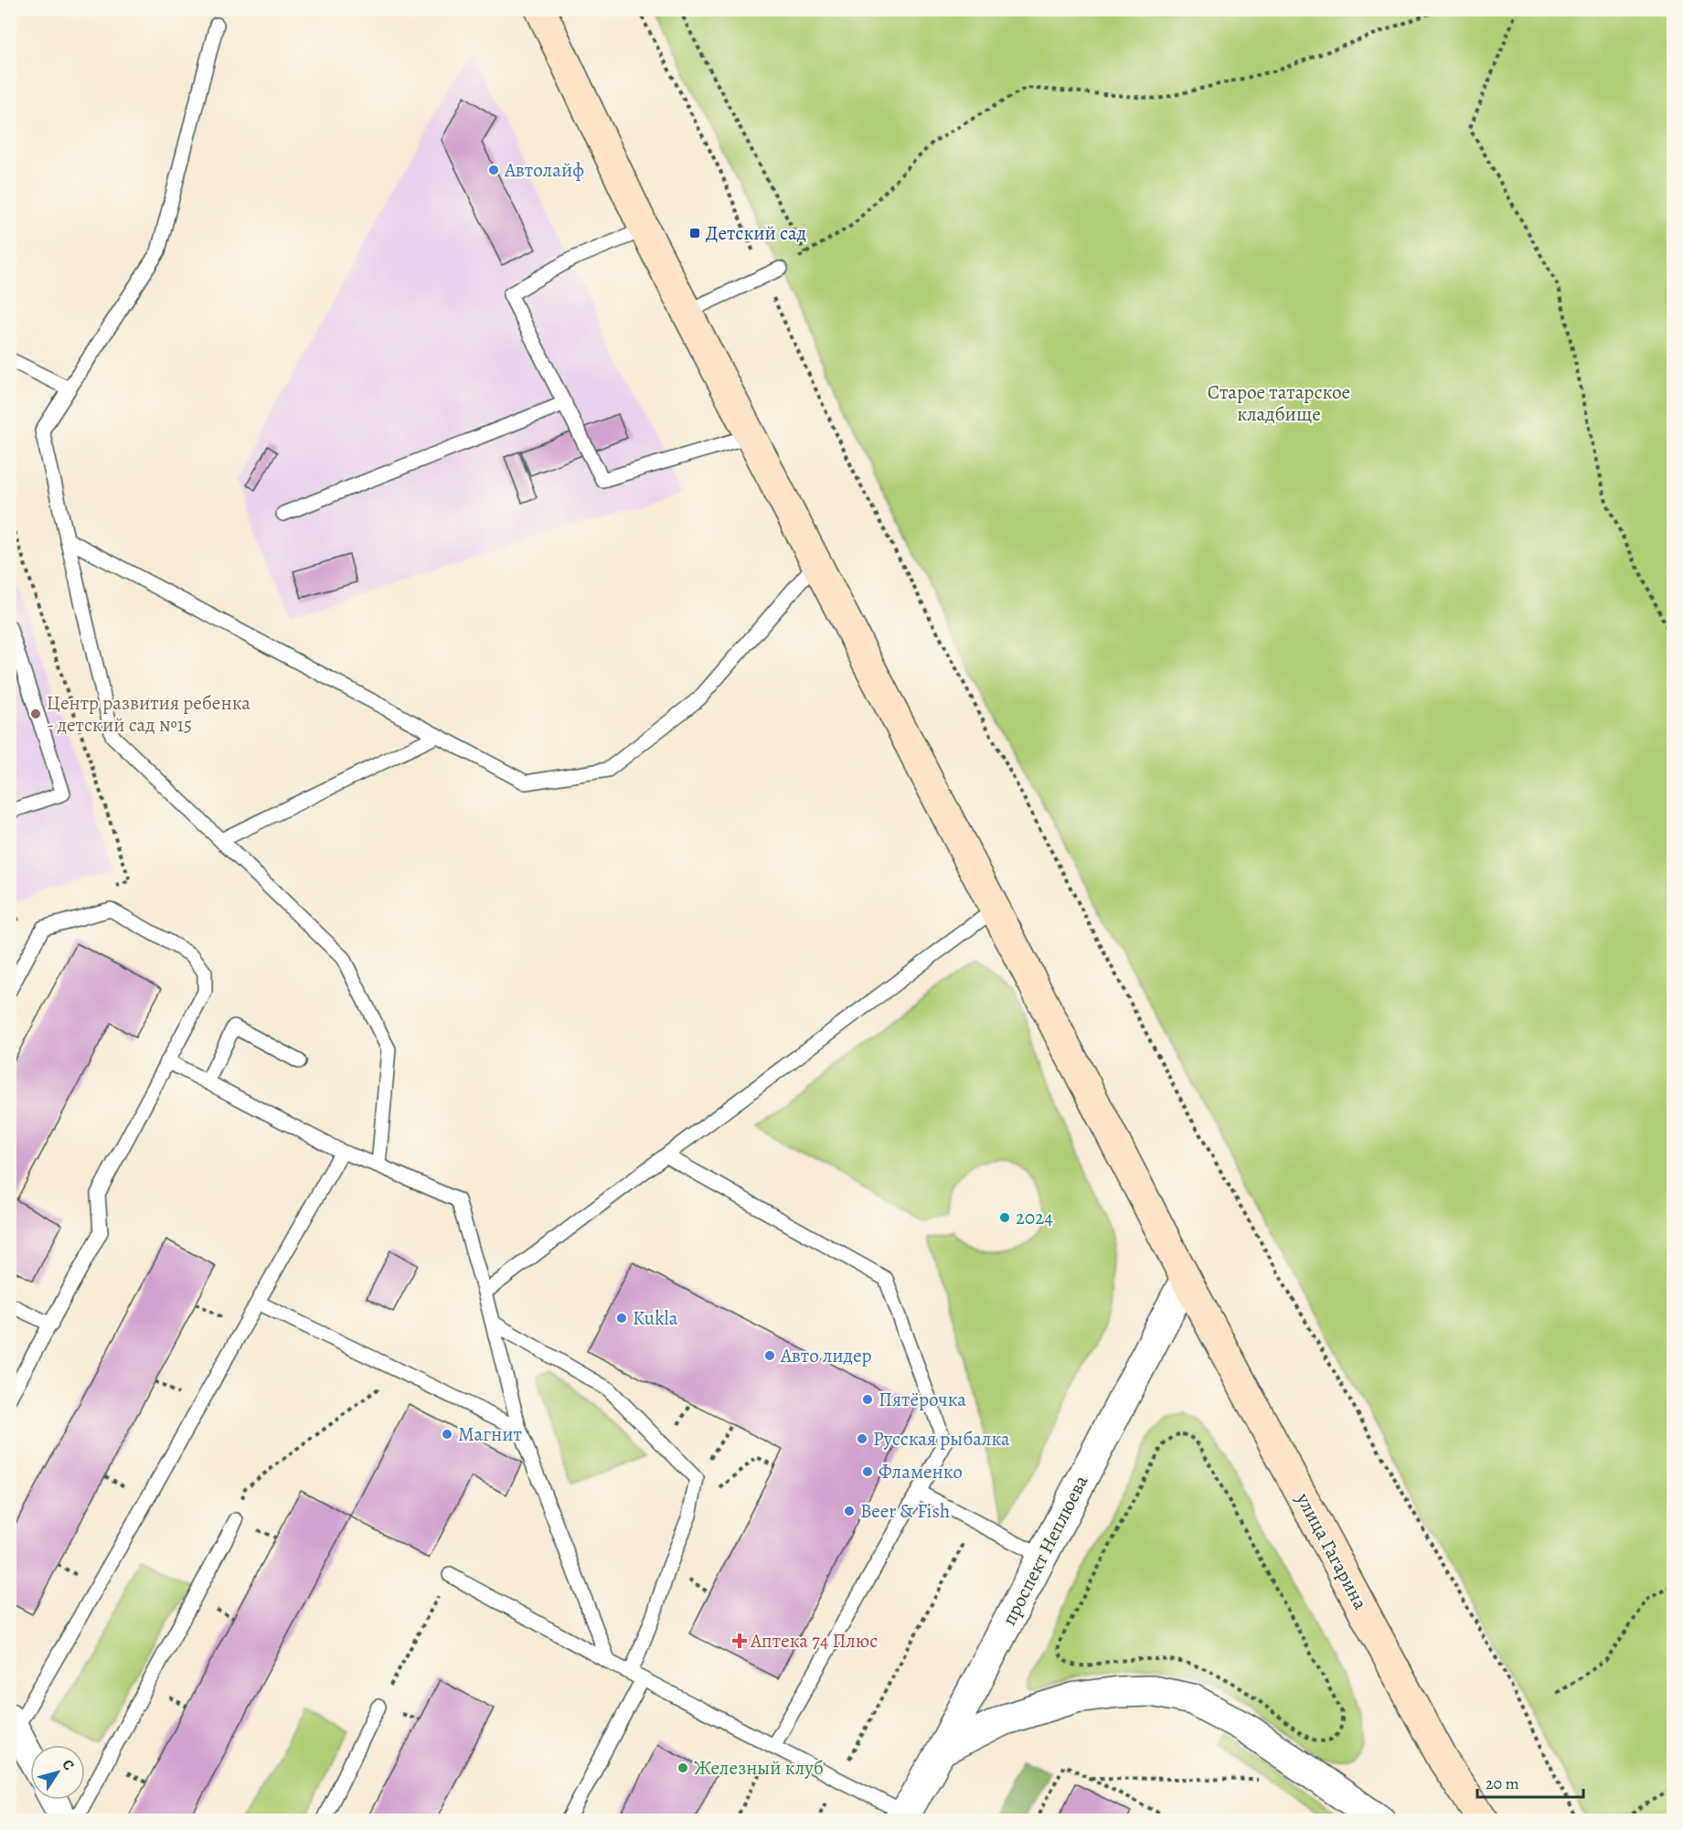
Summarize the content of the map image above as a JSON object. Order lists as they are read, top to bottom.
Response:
{
  "streets": {
    "main road": ["улица Гагарина"],
    "street": ["проспект Неплюева"]
  },
  "crossings": [
    ["проспект Неплюева", "улица Гагарина"]
  ],
  "parks": ["Старое татарское кладбище"],
  "places": {
    "other": [
      "Автолайф",
      "Центр развития ребенка - детский сад №15",
      "2024",
      "Kukla",
      "Авто лидер",
      "Пятёрочка",
      "Магнит",
      "Русская рыбалка",
      "Фламенко",
      "Beer & Fish",
      "Железный клуб"
    ],
    "transit": ["Детский сад"],
    "health": ["Аптека 74 Плюс"]
  },
  "scale_bar": "20 m",
  "north": "top right"
}
